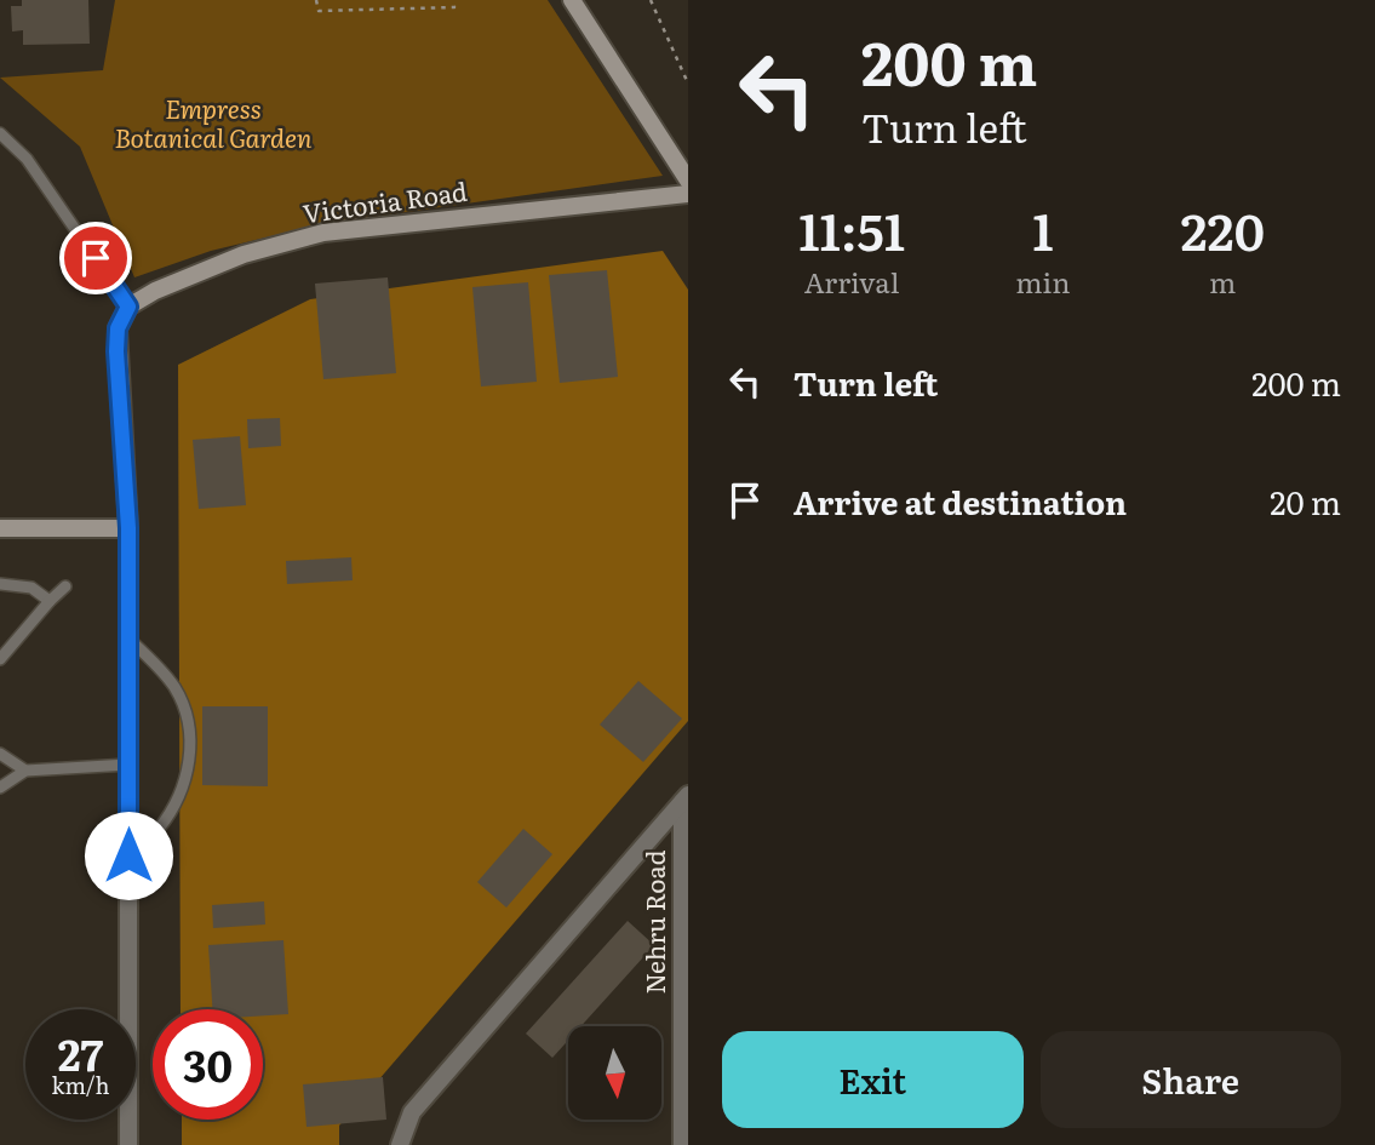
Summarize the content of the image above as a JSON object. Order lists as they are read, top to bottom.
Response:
{
  "streets": {
    "street": ["Victoria Road", "Nehru Road"]
  },
  "parks": ["Empress Botanical Garden"],
  "north": "bottom",
  "page": {
    "turn": ["200 m", "Turn left"],
    "eta": [
      "11:51",
      "Arrival",
      "1",
      "min",
      "220",
      "m"
    ],
    "list": [
      {
        "name": "Turn left",
        "value": "200 m"
      },
      {
        "name": "Arrive at destination",
        "value": "20 m"
      }
    ],
    "speed": "27 km/h",
    "limit": "30",
    "buttons": ["Exit", "Share"]
  }
}
